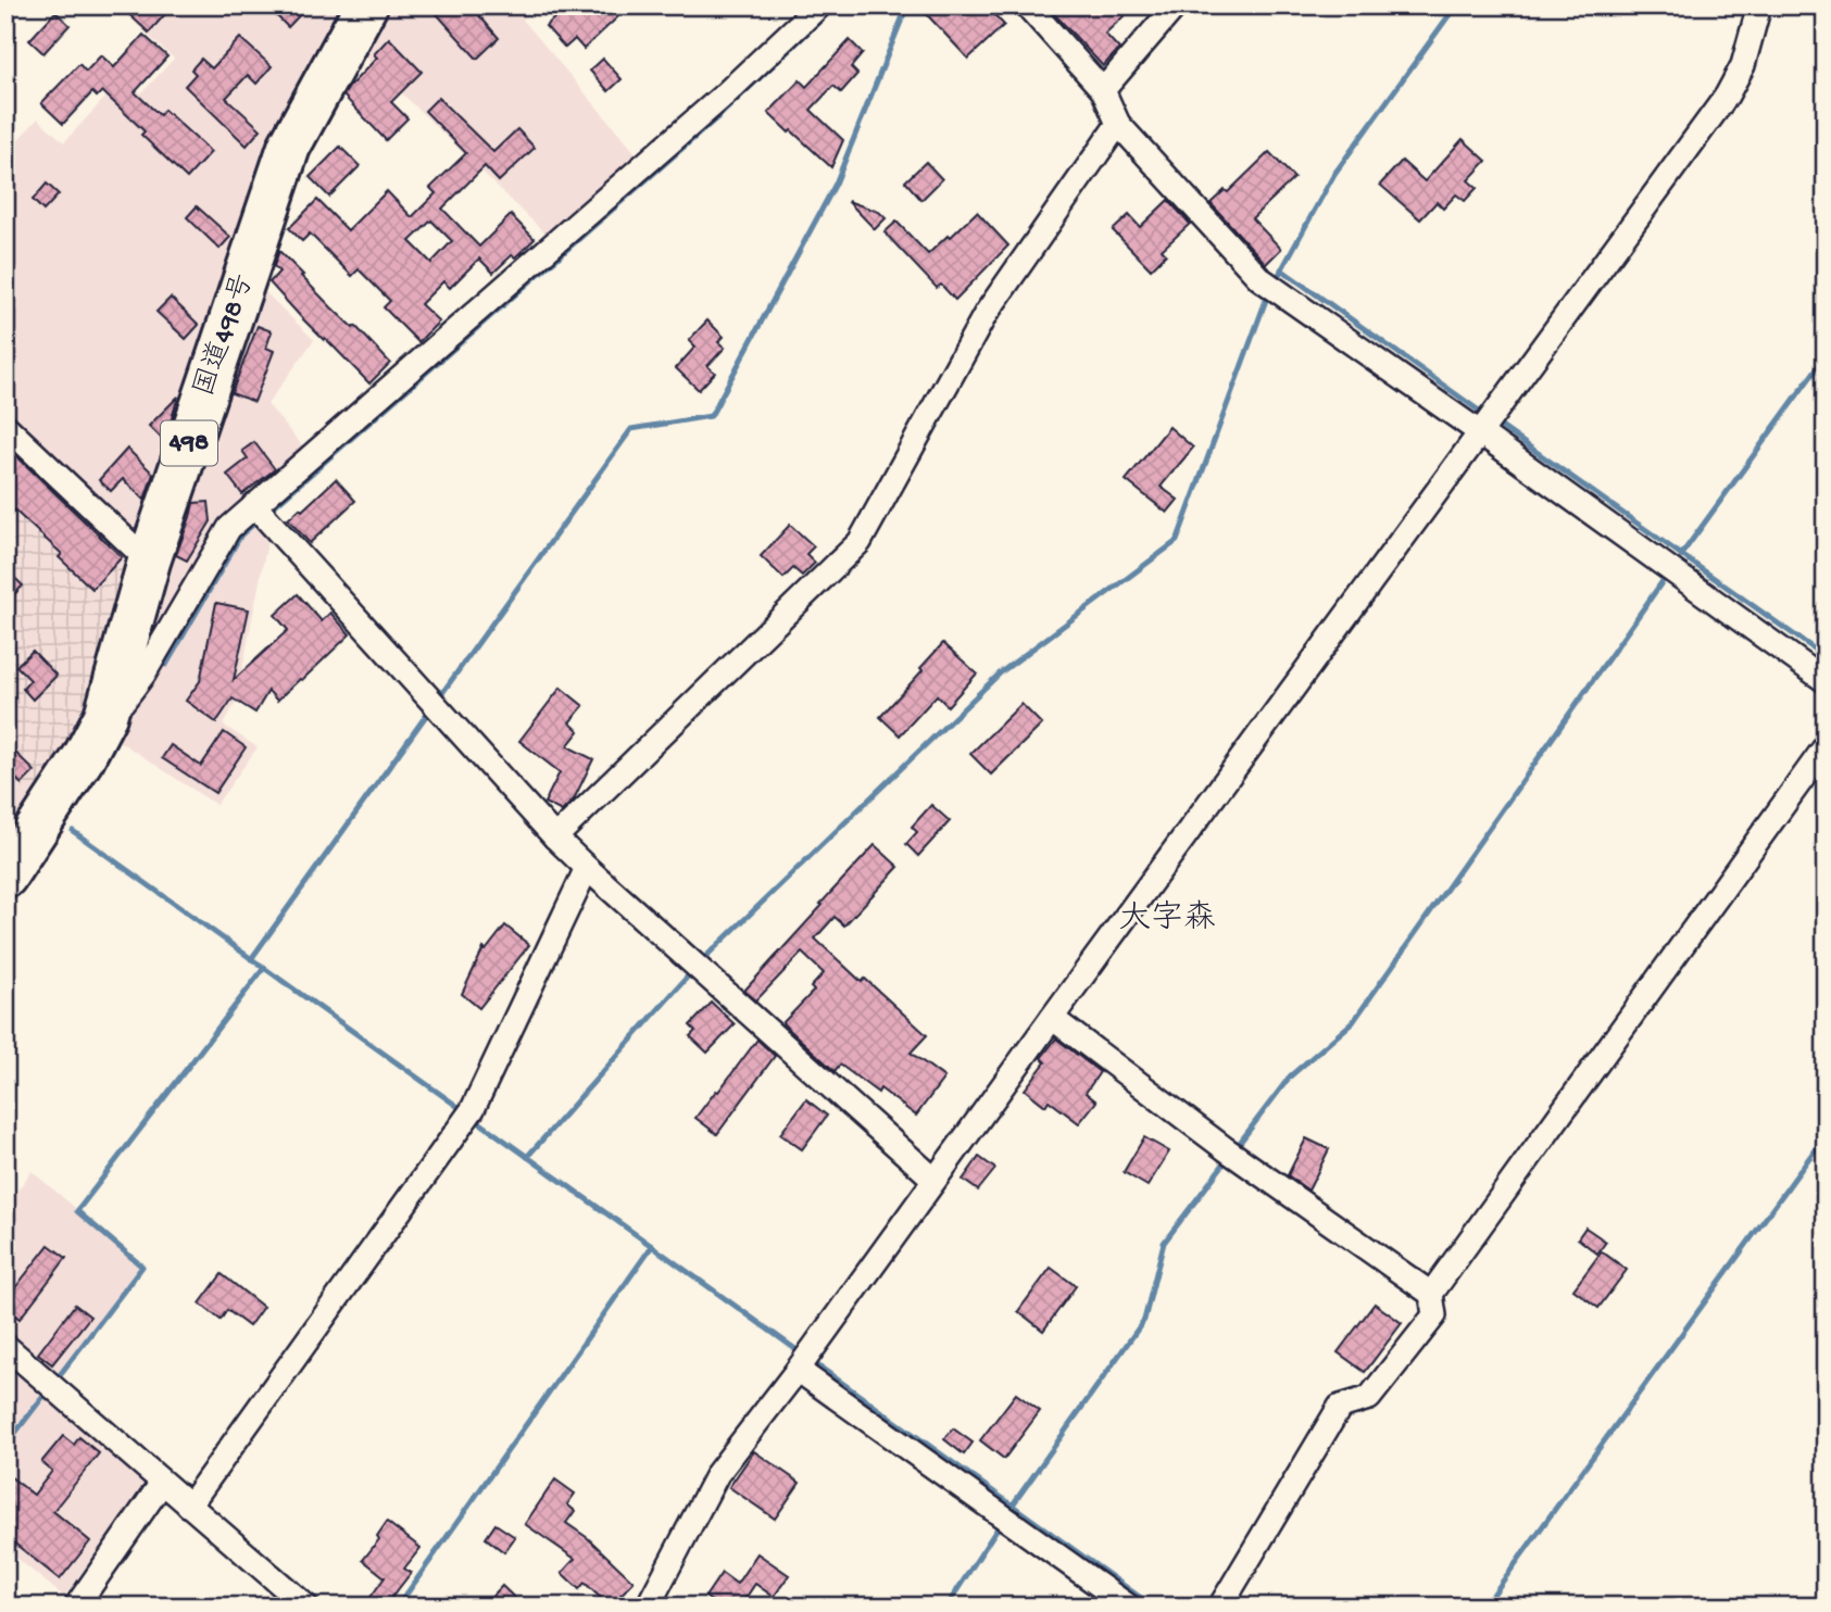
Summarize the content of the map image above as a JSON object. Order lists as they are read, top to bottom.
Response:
{
  "streets": {
    "highway": ["国道498号", "498"]
  },
  "districts": ["大字森"]
}
